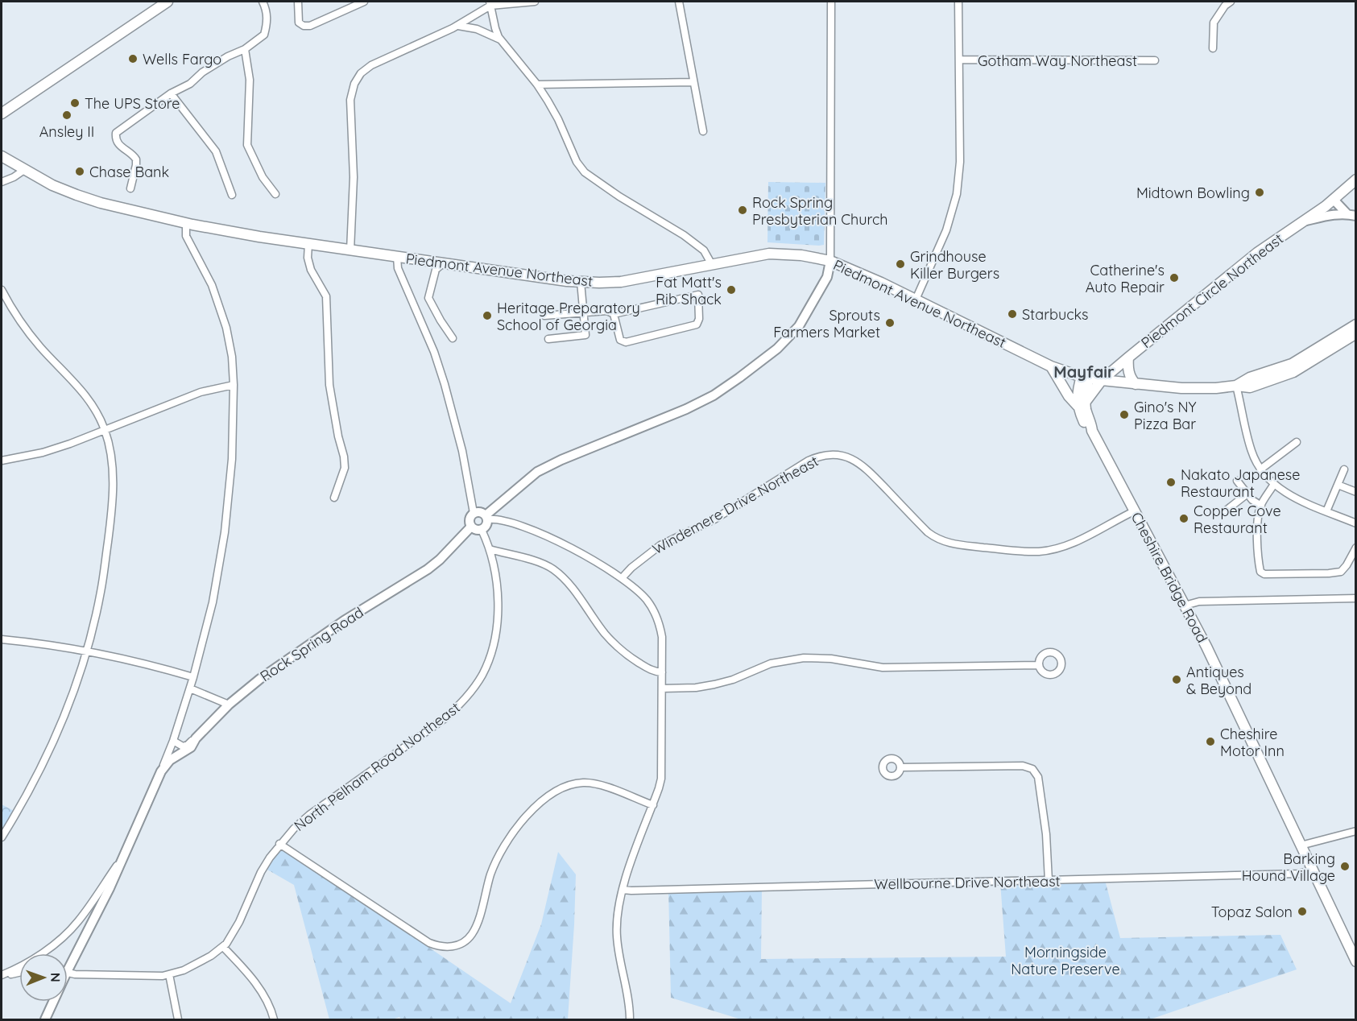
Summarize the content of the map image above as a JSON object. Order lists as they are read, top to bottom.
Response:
{
  "streets": {
    "main road": ["Piedmont Avenue Northeast", "Piedmont Circle Northeast", "Cheshire Bridge Road"],
    "street": [
      "Gotham Way Northeast",
      "Windemere Drive Northeast",
      "Rock Spring Road",
      "North Pelham Road Northeast",
      "Wellbourne Drive Northeast"
    ]
  },
  "crossings": [
    ["Piedmont Avenue Northeast", "Piedmont Circle Northeast"],
    ["Piedmont Avenue Northeast", "Cheshire Bridge Road"],
    ["Piedmont Circle Northeast", "Cheshire Bridge Road"],
    ["Windemere Drive Northeast", "Cheshire Bridge Road"],
    ["Cheshire Bridge Road", "Wellbourne Drive Northeast"],
    ["Rock Spring Road", "North Pelham Road Northeast"]
  ],
  "districts": ["Mayfair"],
  "parks": ["Morningside Nature Preserve"],
  "places": [
    "Wells Fargo",
    "The UPS Store",
    "Ansley II",
    "Chase Bank",
    "Midtown Bowling",
    "Rock Spring Presbyterian Church",
    "Grindhouse Killer Burgers",
    "Catherine's Auto Repair",
    "Fat Matt's Rib Shack",
    "Starbucks",
    "Heritage Preparatory School of Georgia",
    "Sprouts Farmers Market",
    "Gino's NY Pizza Bar",
    "Nakato Japanese Restaurant",
    "Copper Cove Restaurant",
    "Antiques & Beyond",
    "Cheshire Motor Inn",
    "Barking Hound Village",
    "Topaz Salon"
  ],
  "north": "right"
}
